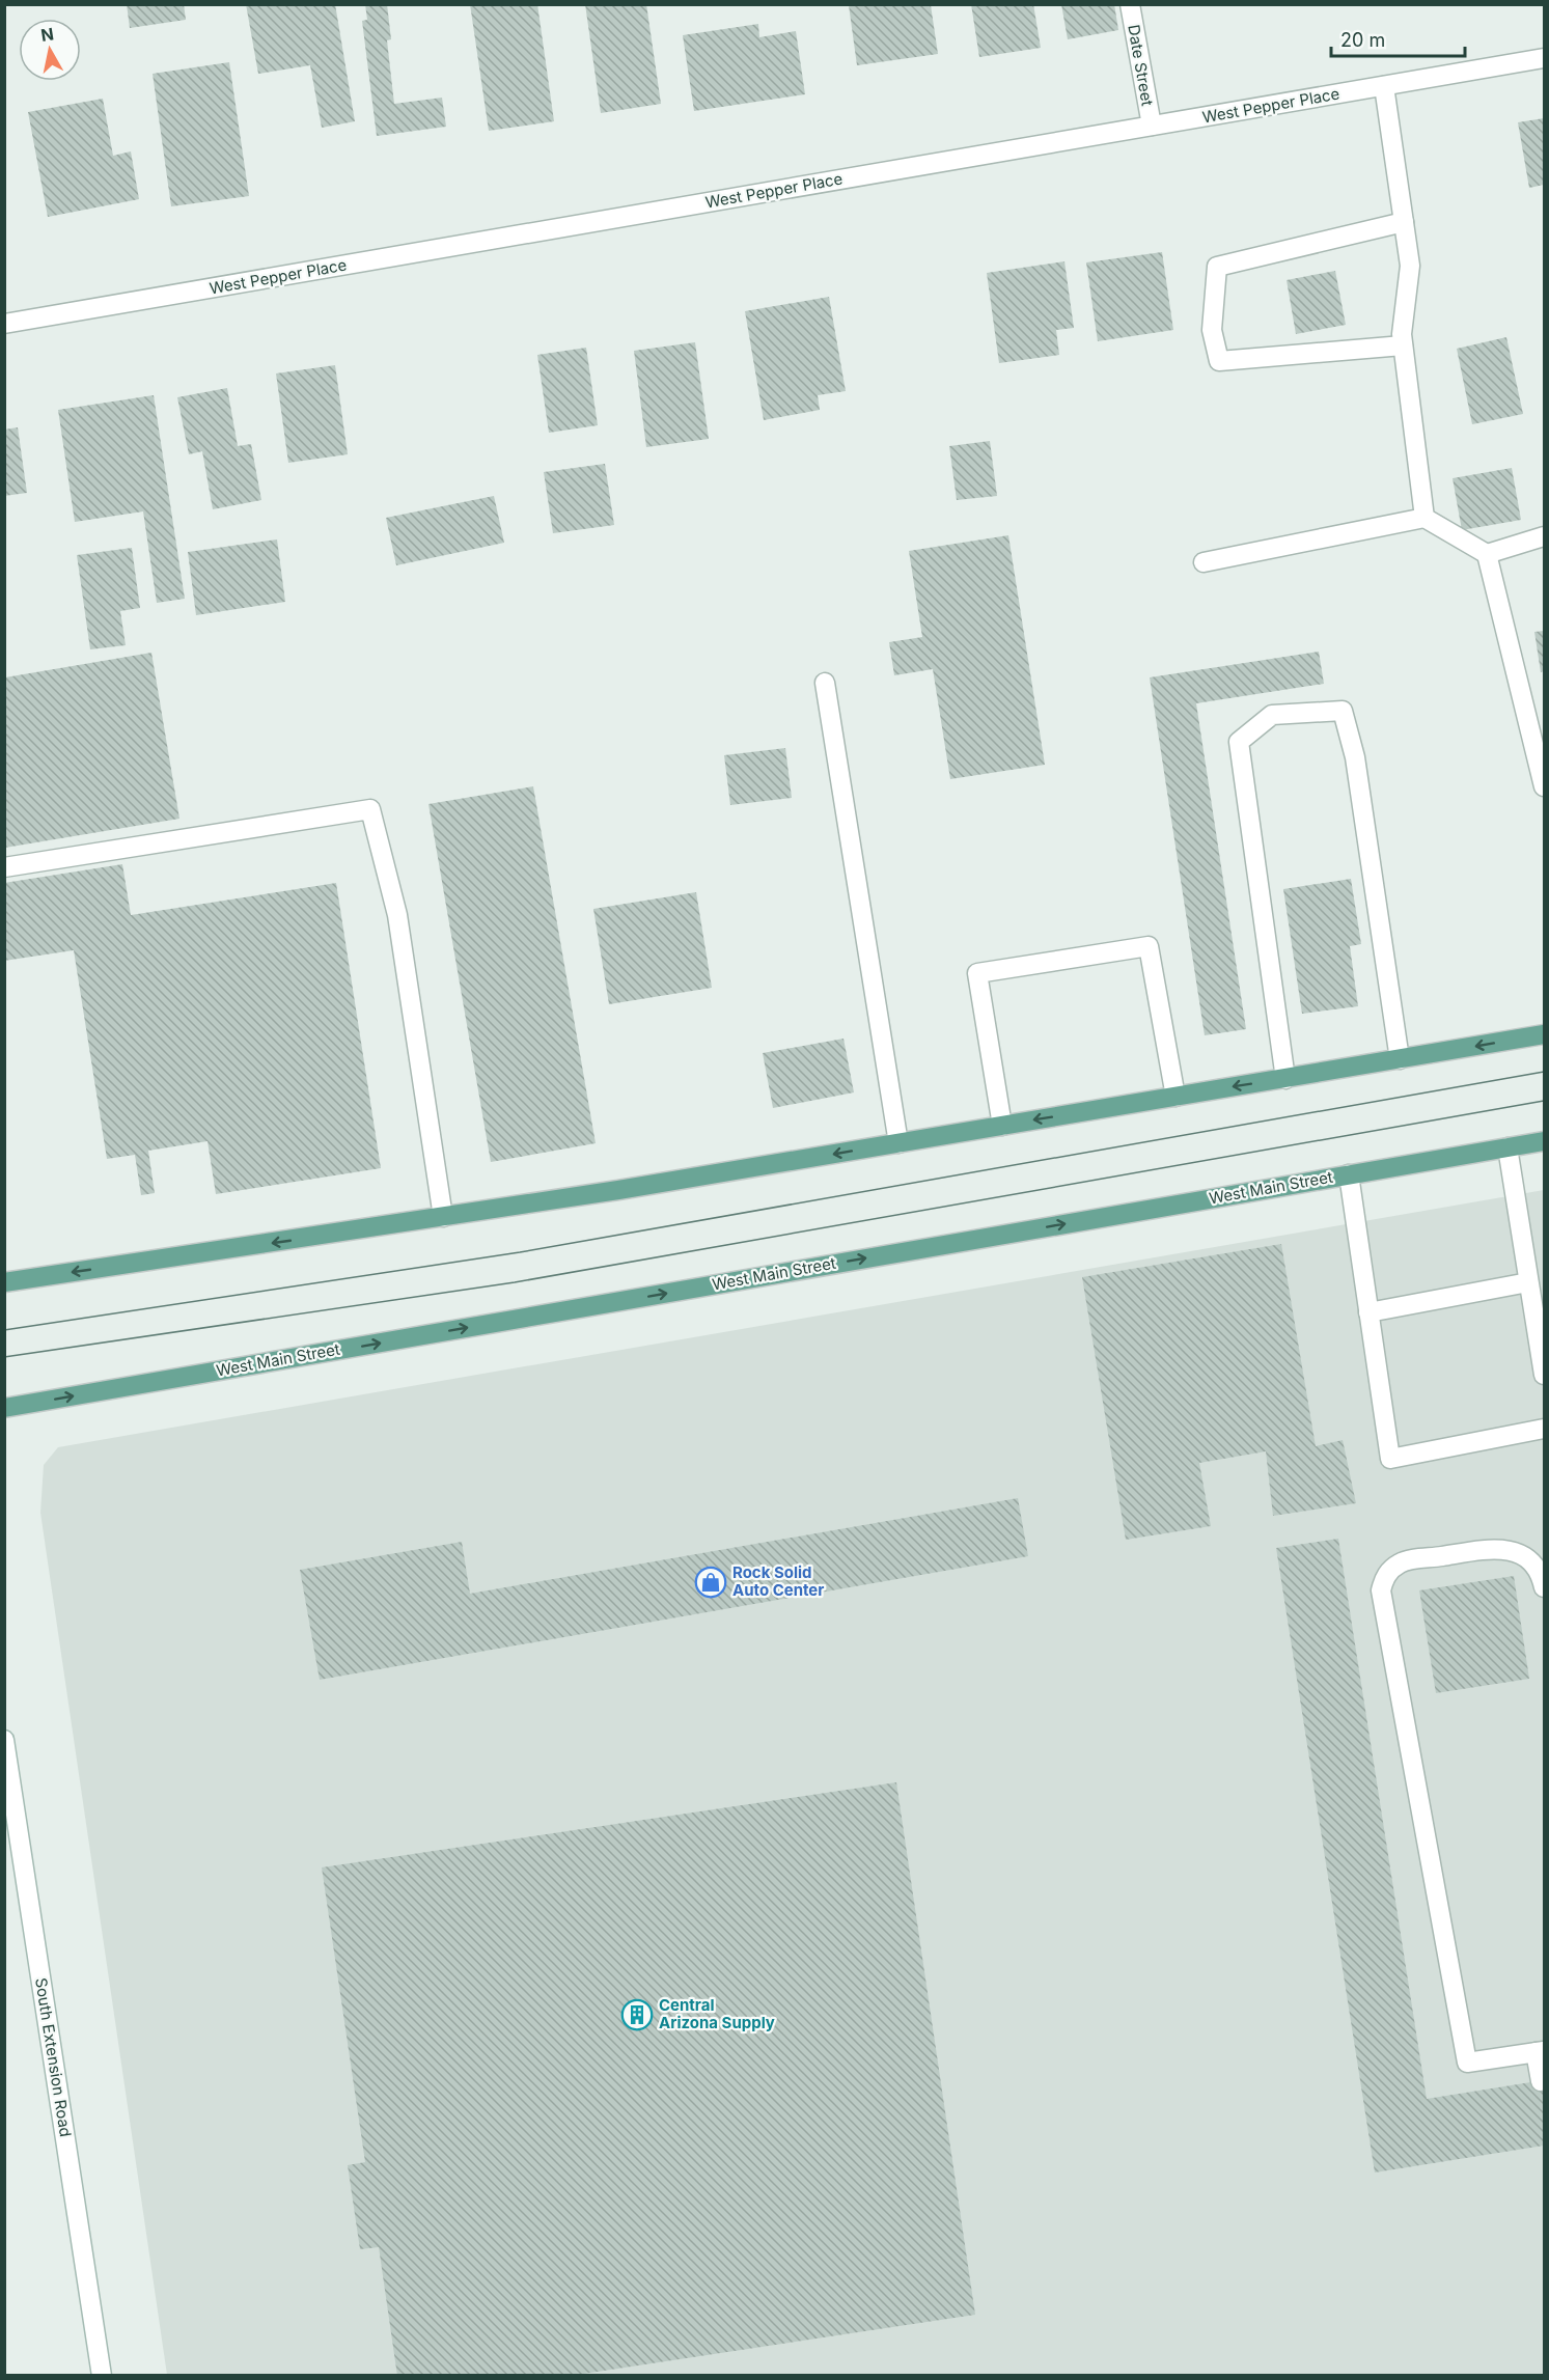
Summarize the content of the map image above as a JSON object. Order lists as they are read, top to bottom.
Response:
{
  "streets": {
    "main road": ["West Main Street"],
    "street": ["Date Street", "West Pepper Place", "South Extension Road"]
  },
  "crossings": [
    ["Date Street", "West Pepper Place"]
  ],
  "places": {
    "shop": ["Rock Solid Auto Center"],
    "building": ["Central Arizona Supply"]
  },
  "scale_bar": "20 m",
  "north": "top"
}
